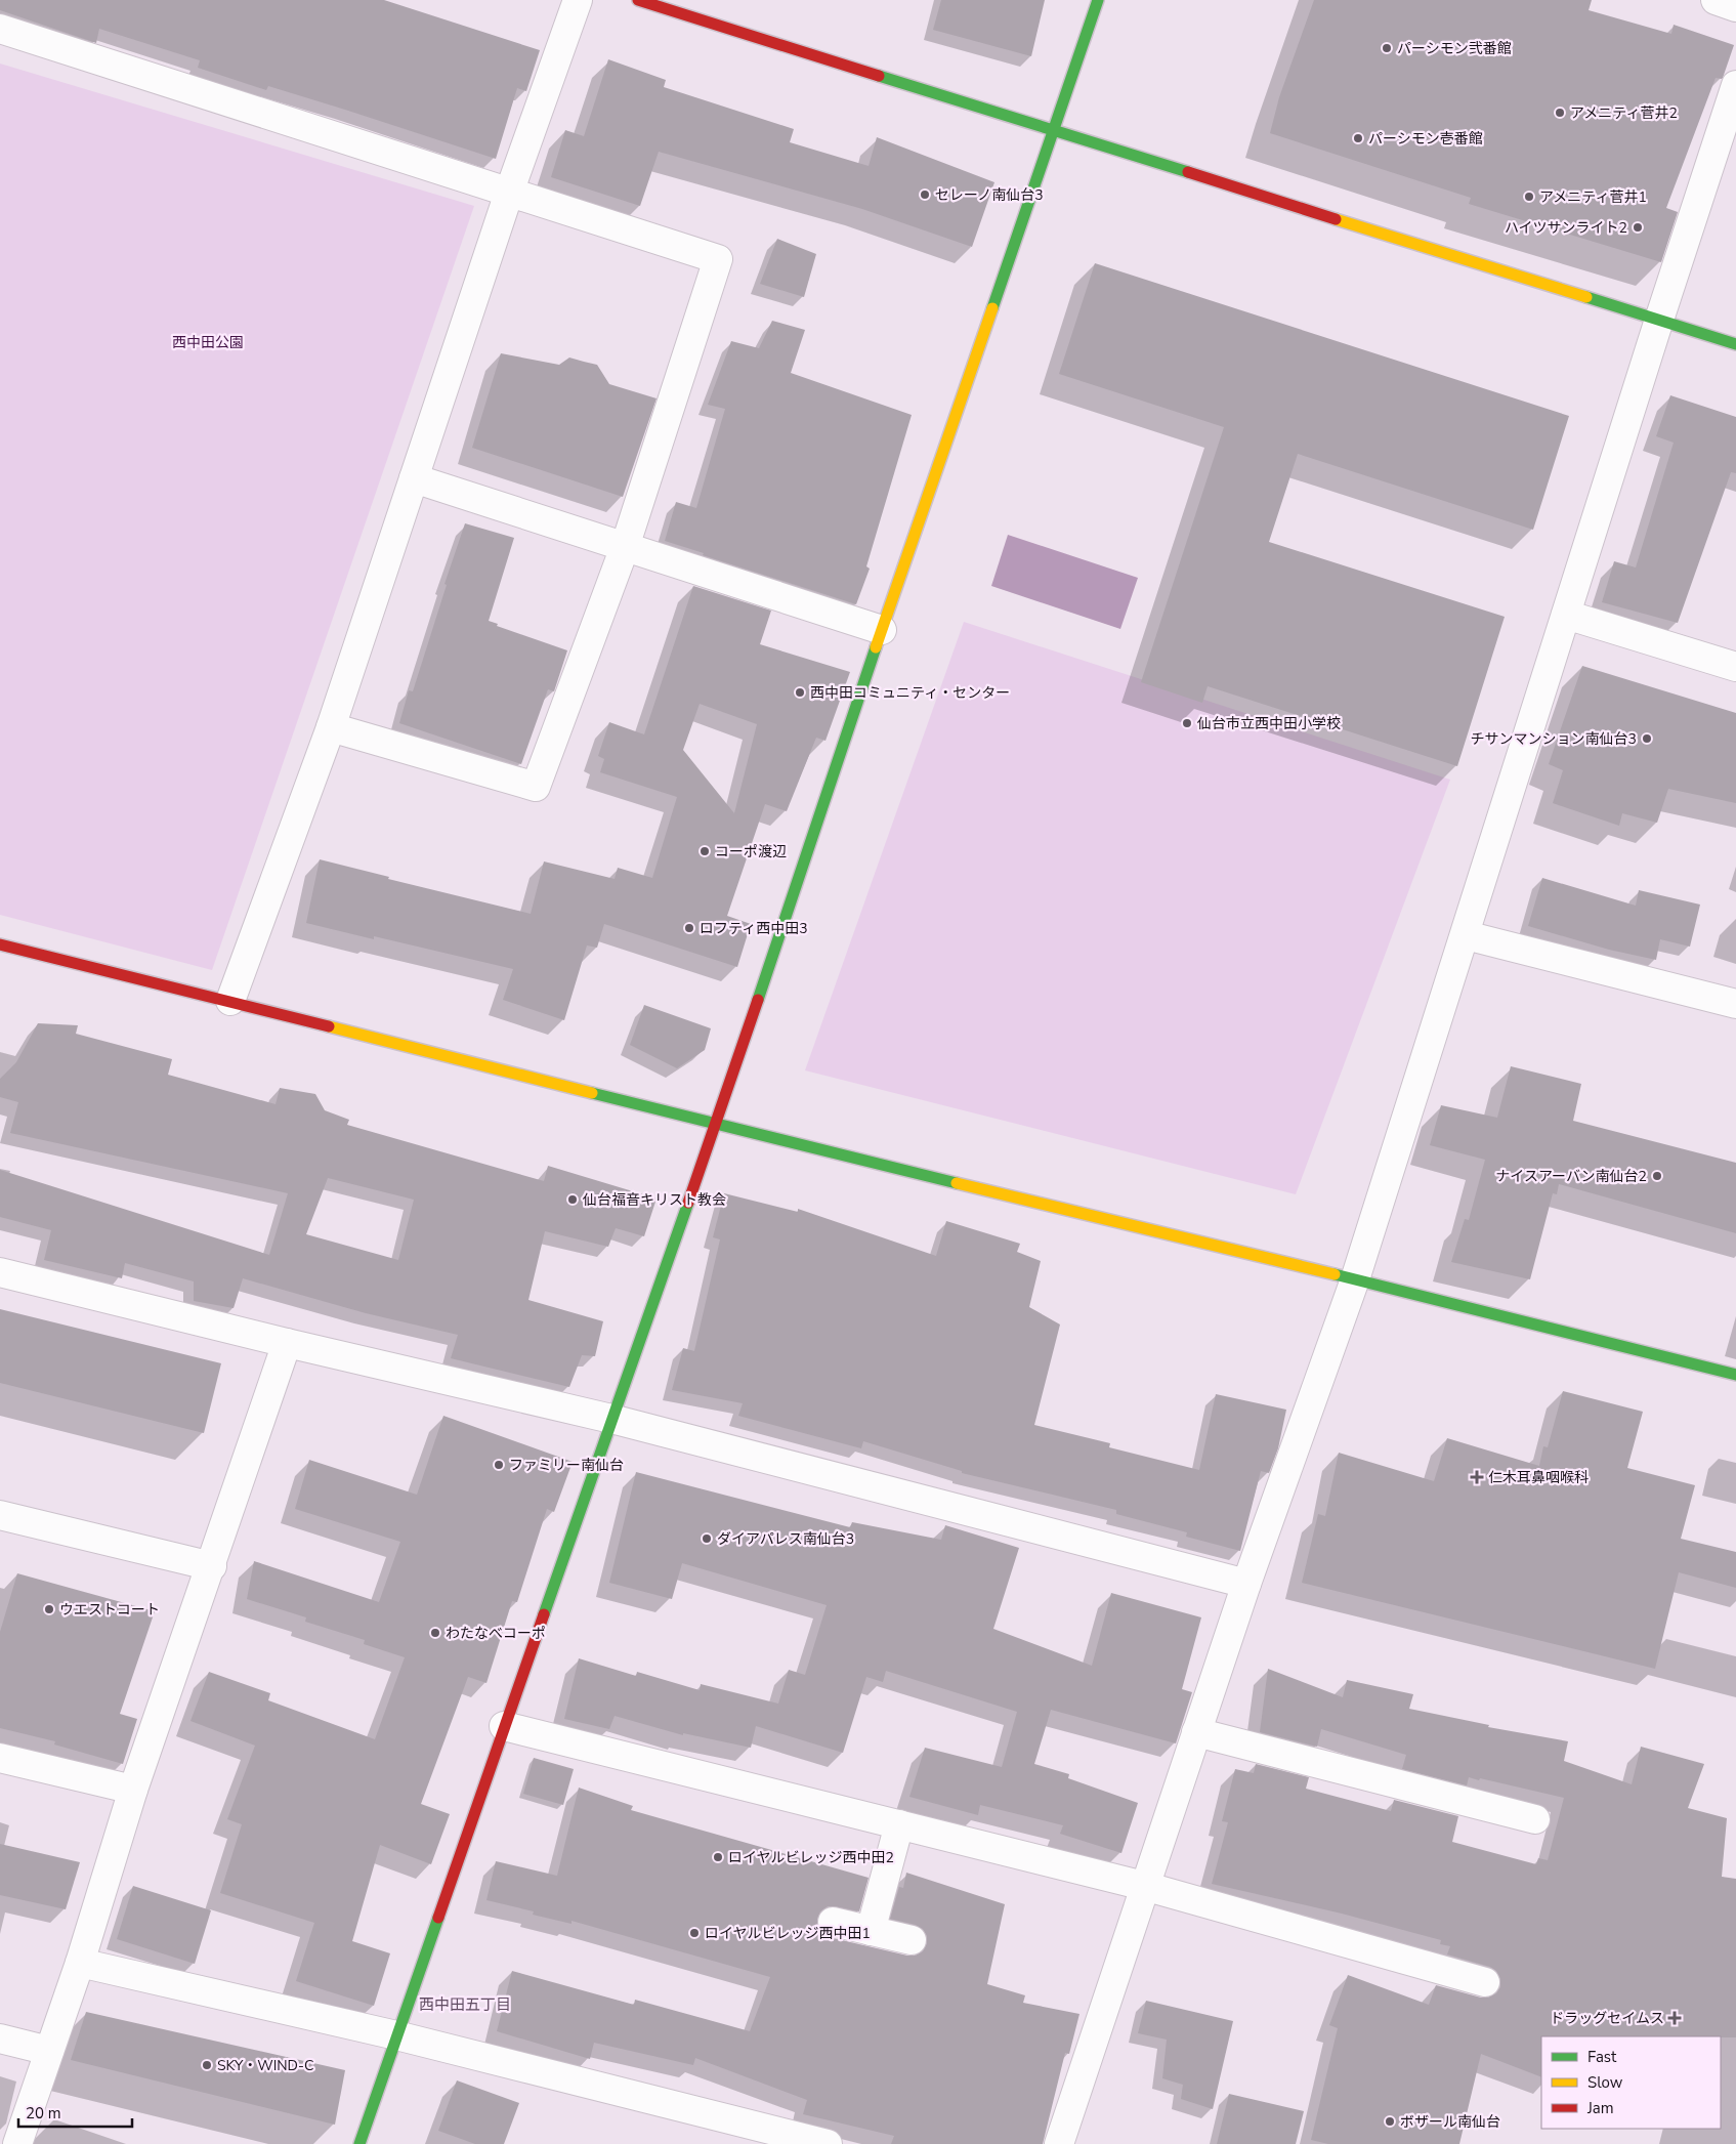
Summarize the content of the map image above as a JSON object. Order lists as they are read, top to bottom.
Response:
{
  "districts": ["西中田五丁目"],
  "parks": ["西中田公園"],
  "places": {
    "other": [
      "パーシモン弐番館",
      "アメニティ菅井2",
      "パーシモン壱番館",
      "セレーノ南仙台3",
      "アメニティ菅井1",
      "ハイツサンライト2",
      "西中田コミュニティ・センター",
      "仙台市立西中田小学校",
      "チサンマンション南仙台3",
      "コーポ渡辺",
      "ロフティ西中田3",
      "ナイスアーバン南仙台2",
      "仙台福音キリスト教会",
      "ファミリー南仙台",
      "ダイアパレス南仙台3",
      "ウエストコート",
      "わたなべコーポ",
      "ロイヤルビレッジ西中田2",
      "ロイヤルビレッジ西中田1",
      "SKY・WIND-C",
      "ボザール南仙台"
    ],
    "health": ["仁木耳鼻咽喉科", "ドラッグセイムス"]
  },
  "legend": ["Fast", "Slow", "Jam"],
  "scale_bar": "20 m"
}
